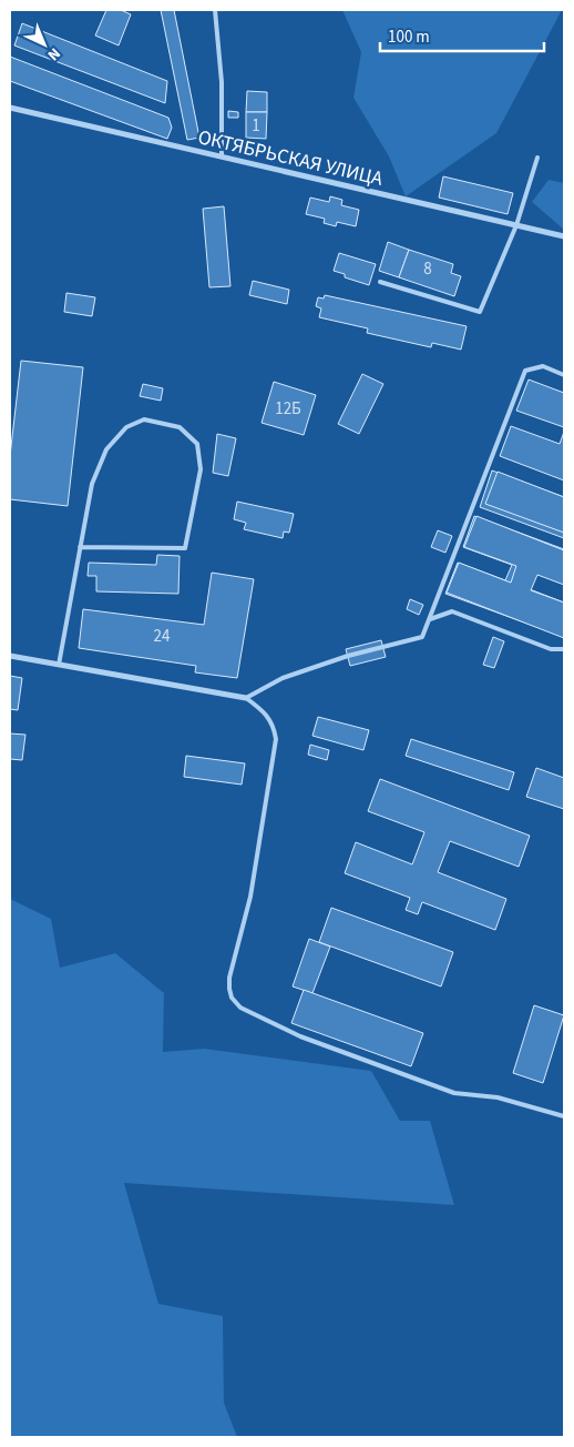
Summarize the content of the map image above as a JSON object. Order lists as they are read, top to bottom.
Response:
{
  "streets": {
    "street": ["ОКТЯБРЬСКАЯ УЛИЦА"]
  },
  "house_numbers": [
    "1",
    "8",
    "12Б",
    "24"
  ],
  "scale_bar": "100 m",
  "north": "bottom right"
}
